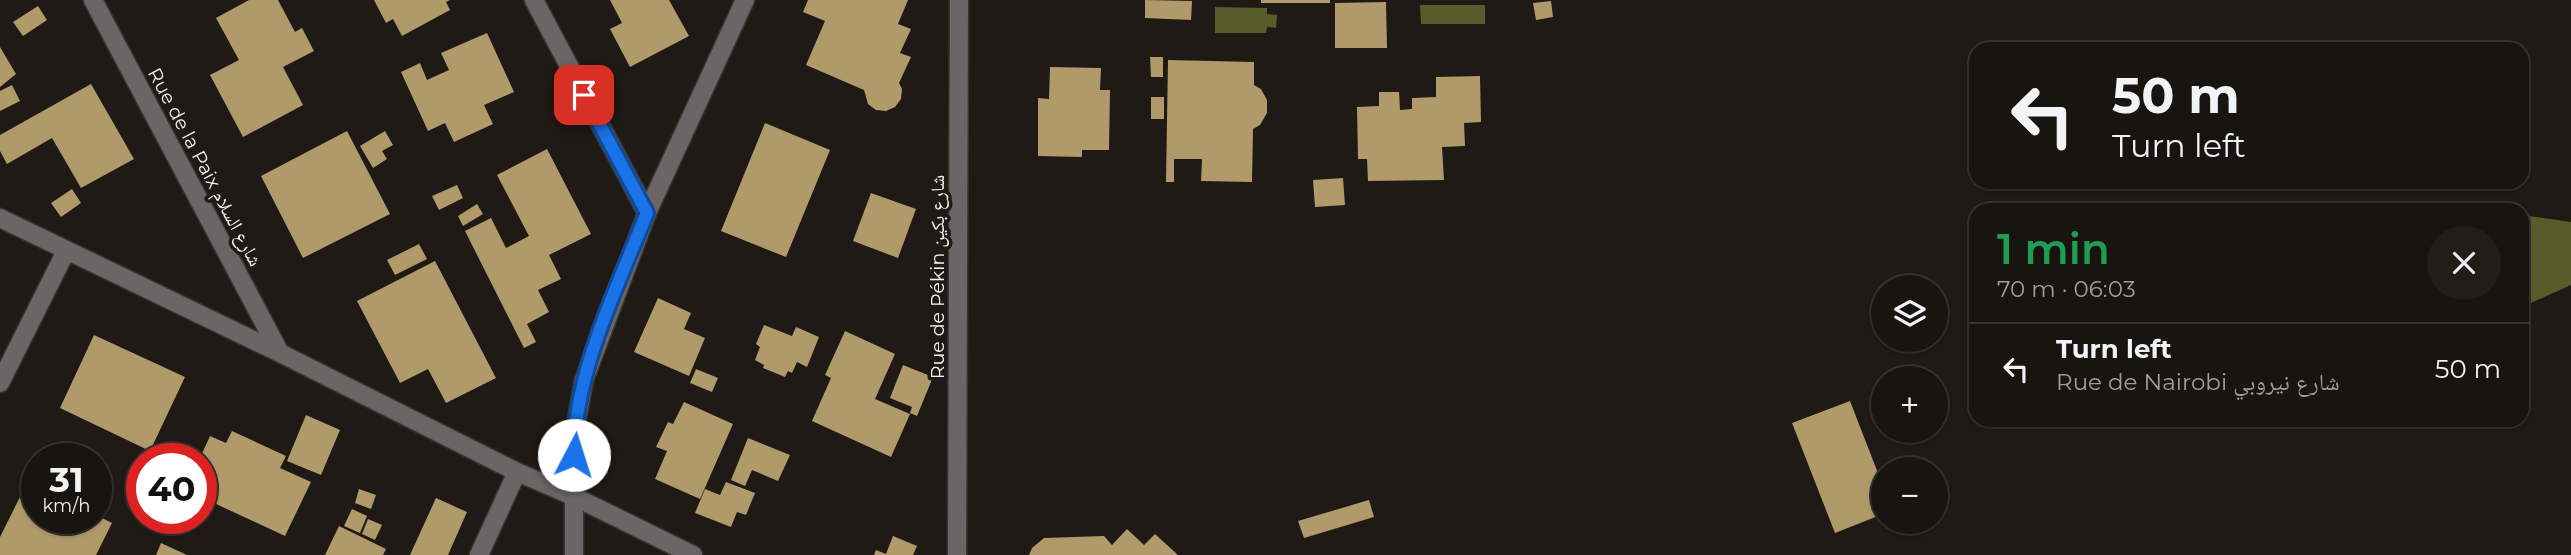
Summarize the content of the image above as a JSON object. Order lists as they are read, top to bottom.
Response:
{
  "streets": {
    "street": ["Rue de la Paix شارع السلام", "Rue de Pékin شارع بكين"]
  },
  "page": {
    "turn": ["50 m", "Turn left"],
    "heading": ["1 min", "70 m · 06:03"],
    "map_buttons": ["+", "−"],
    "list": [
      {
        "name": "Turn left",
        "note": "Rue de Nairobi شارع نيروبي",
        "value": "50 m"
      }
    ],
    "speed": "31 km/h",
    "limit": "40"
  }
}
